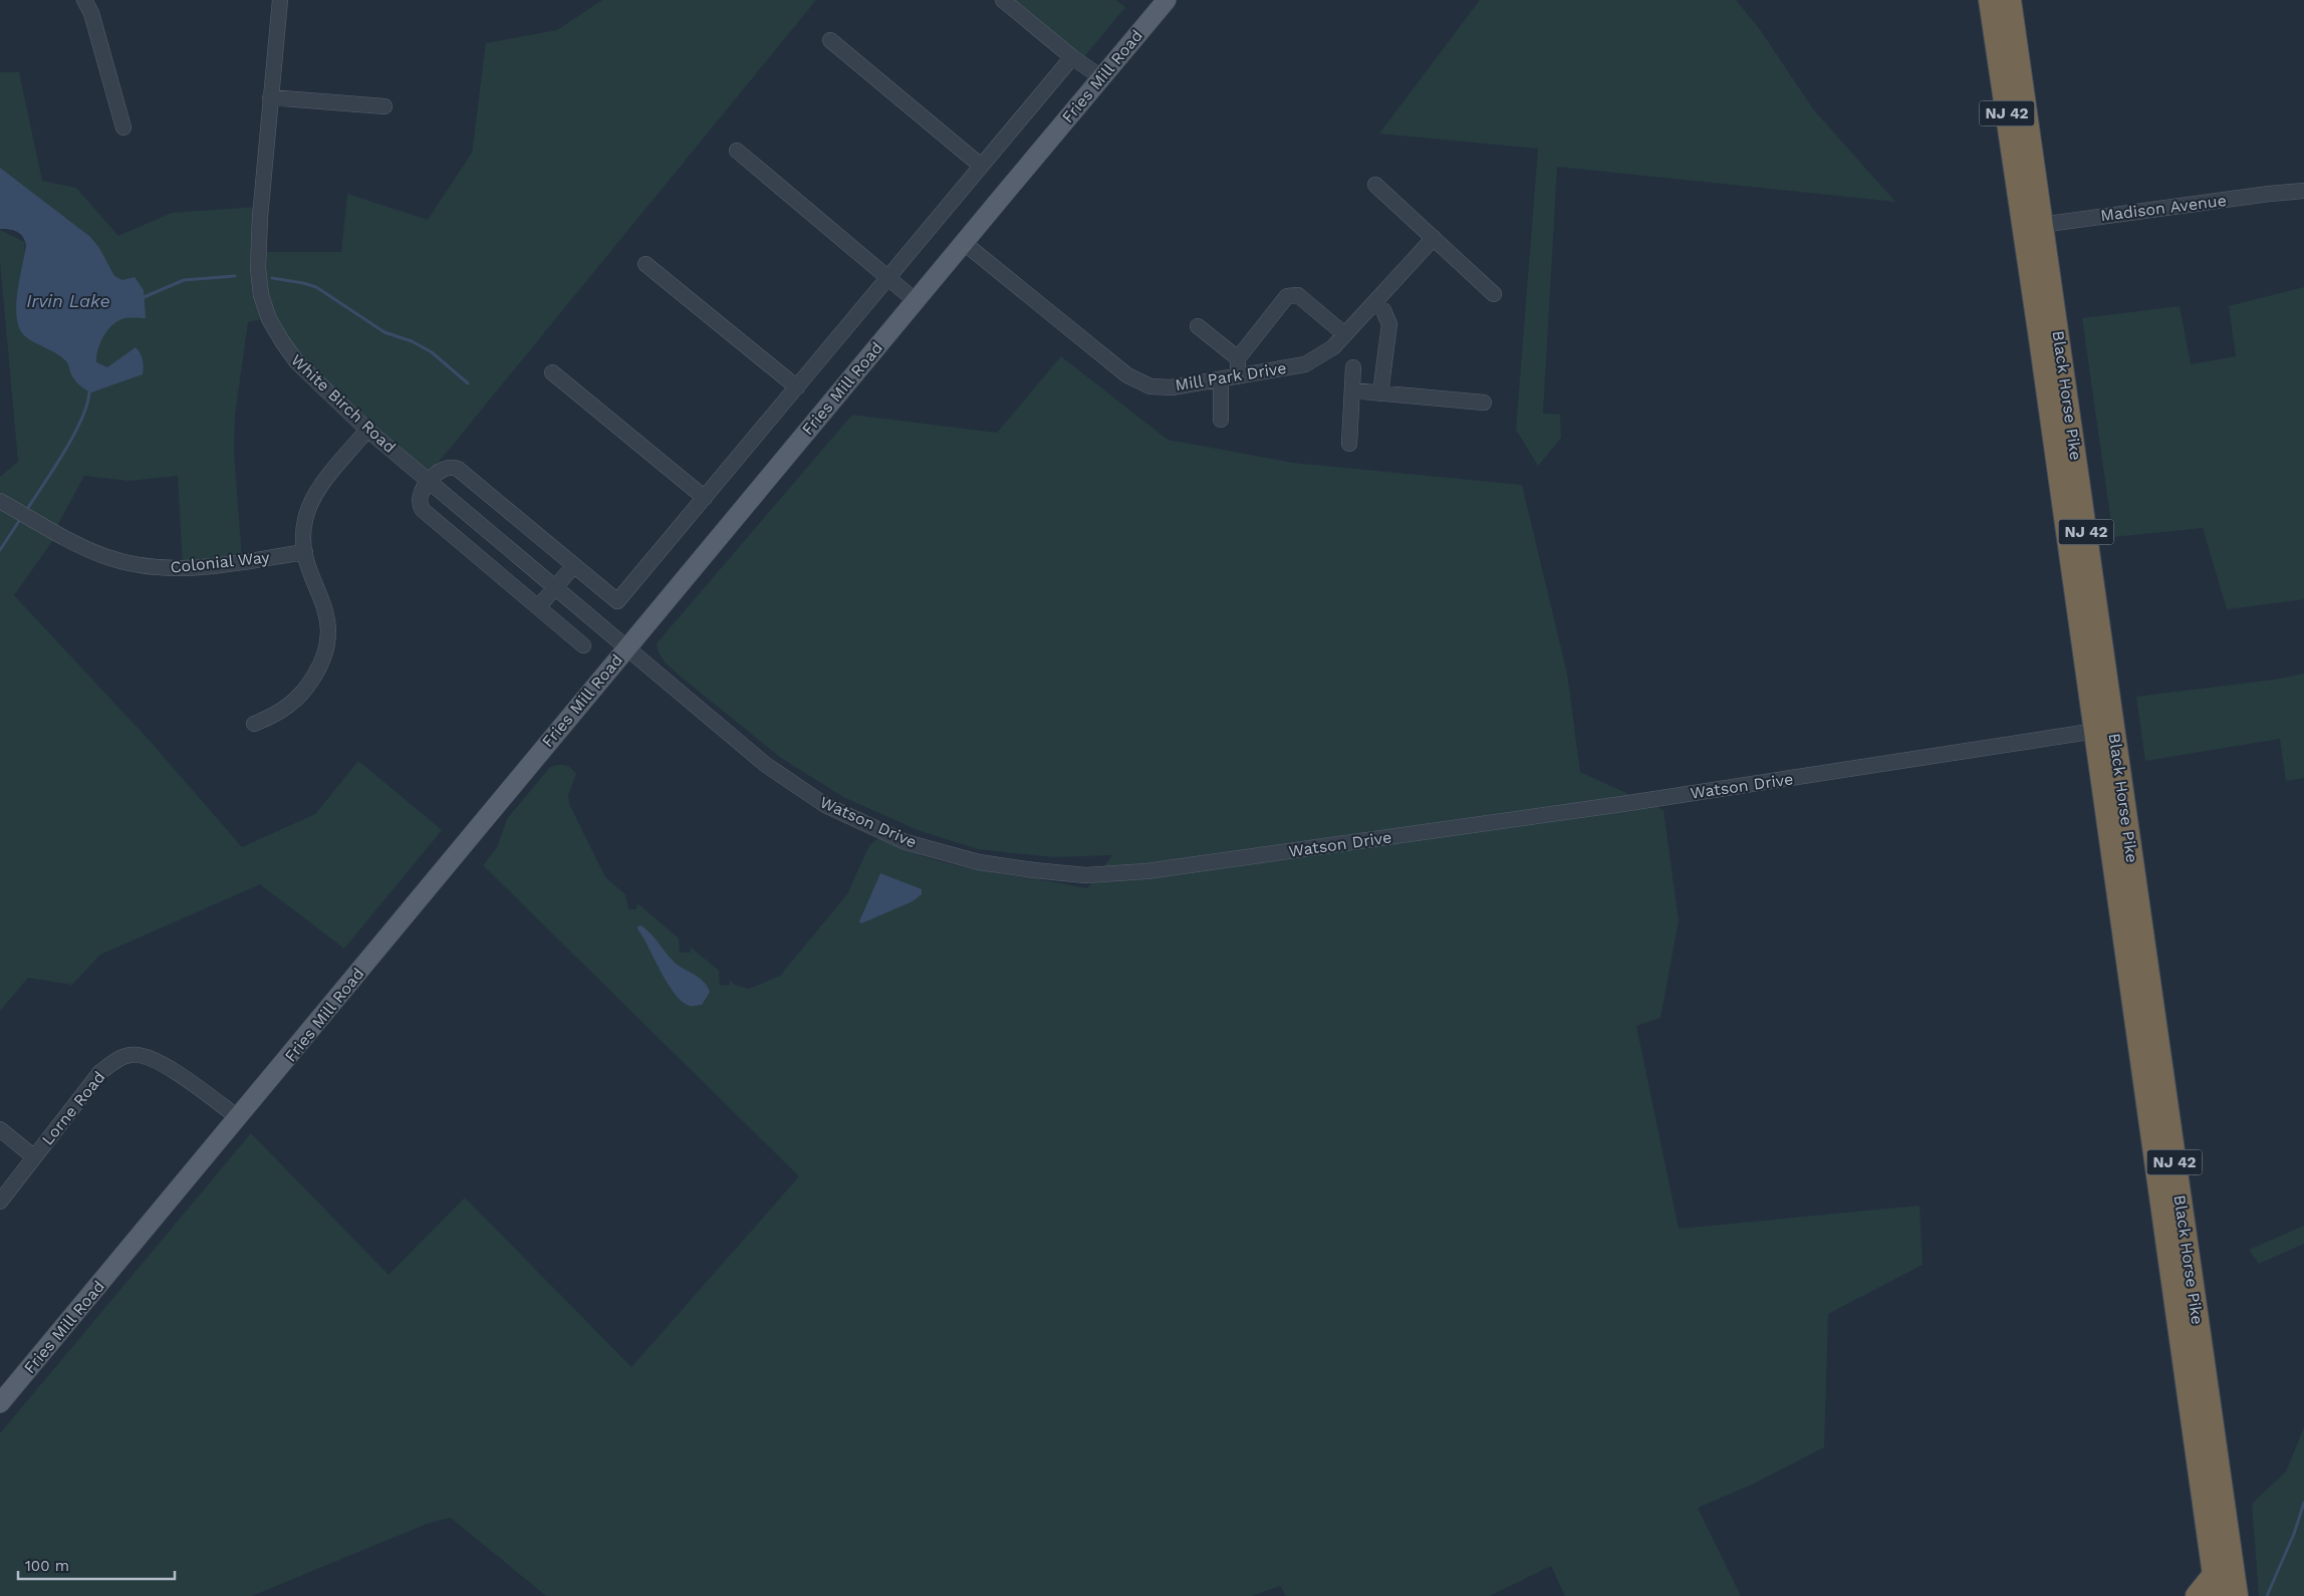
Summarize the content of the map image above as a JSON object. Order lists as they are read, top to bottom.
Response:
{
  "streets": {
    "highway": ["NJ 42", "Black Horse Pike"],
    "main road": ["Fries Mill Road"],
    "street": [
      "Madison Avenue",
      "Mill Park Drive",
      "White Birch Road",
      "Colonial Way",
      "Watson Drive",
      "Lorne Road"
    ]
  },
  "crossings": [
    ["Fries Mill Road", "Mill Park Drive"],
    ["Fries Mill Road", "White Birch Road"],
    ["Fries Mill Road", "Watson Drive"],
    ["Fries Mill Road", "Lorne Road"],
    ["Madison Avenue", "Black Horse Pike"],
    ["Black Horse Pike", "Watson Drive"],
    ["White Birch Road", "Watson Drive"]
  ],
  "water": ["Irvin Lake"],
  "scale_bar": "100 m"
}
